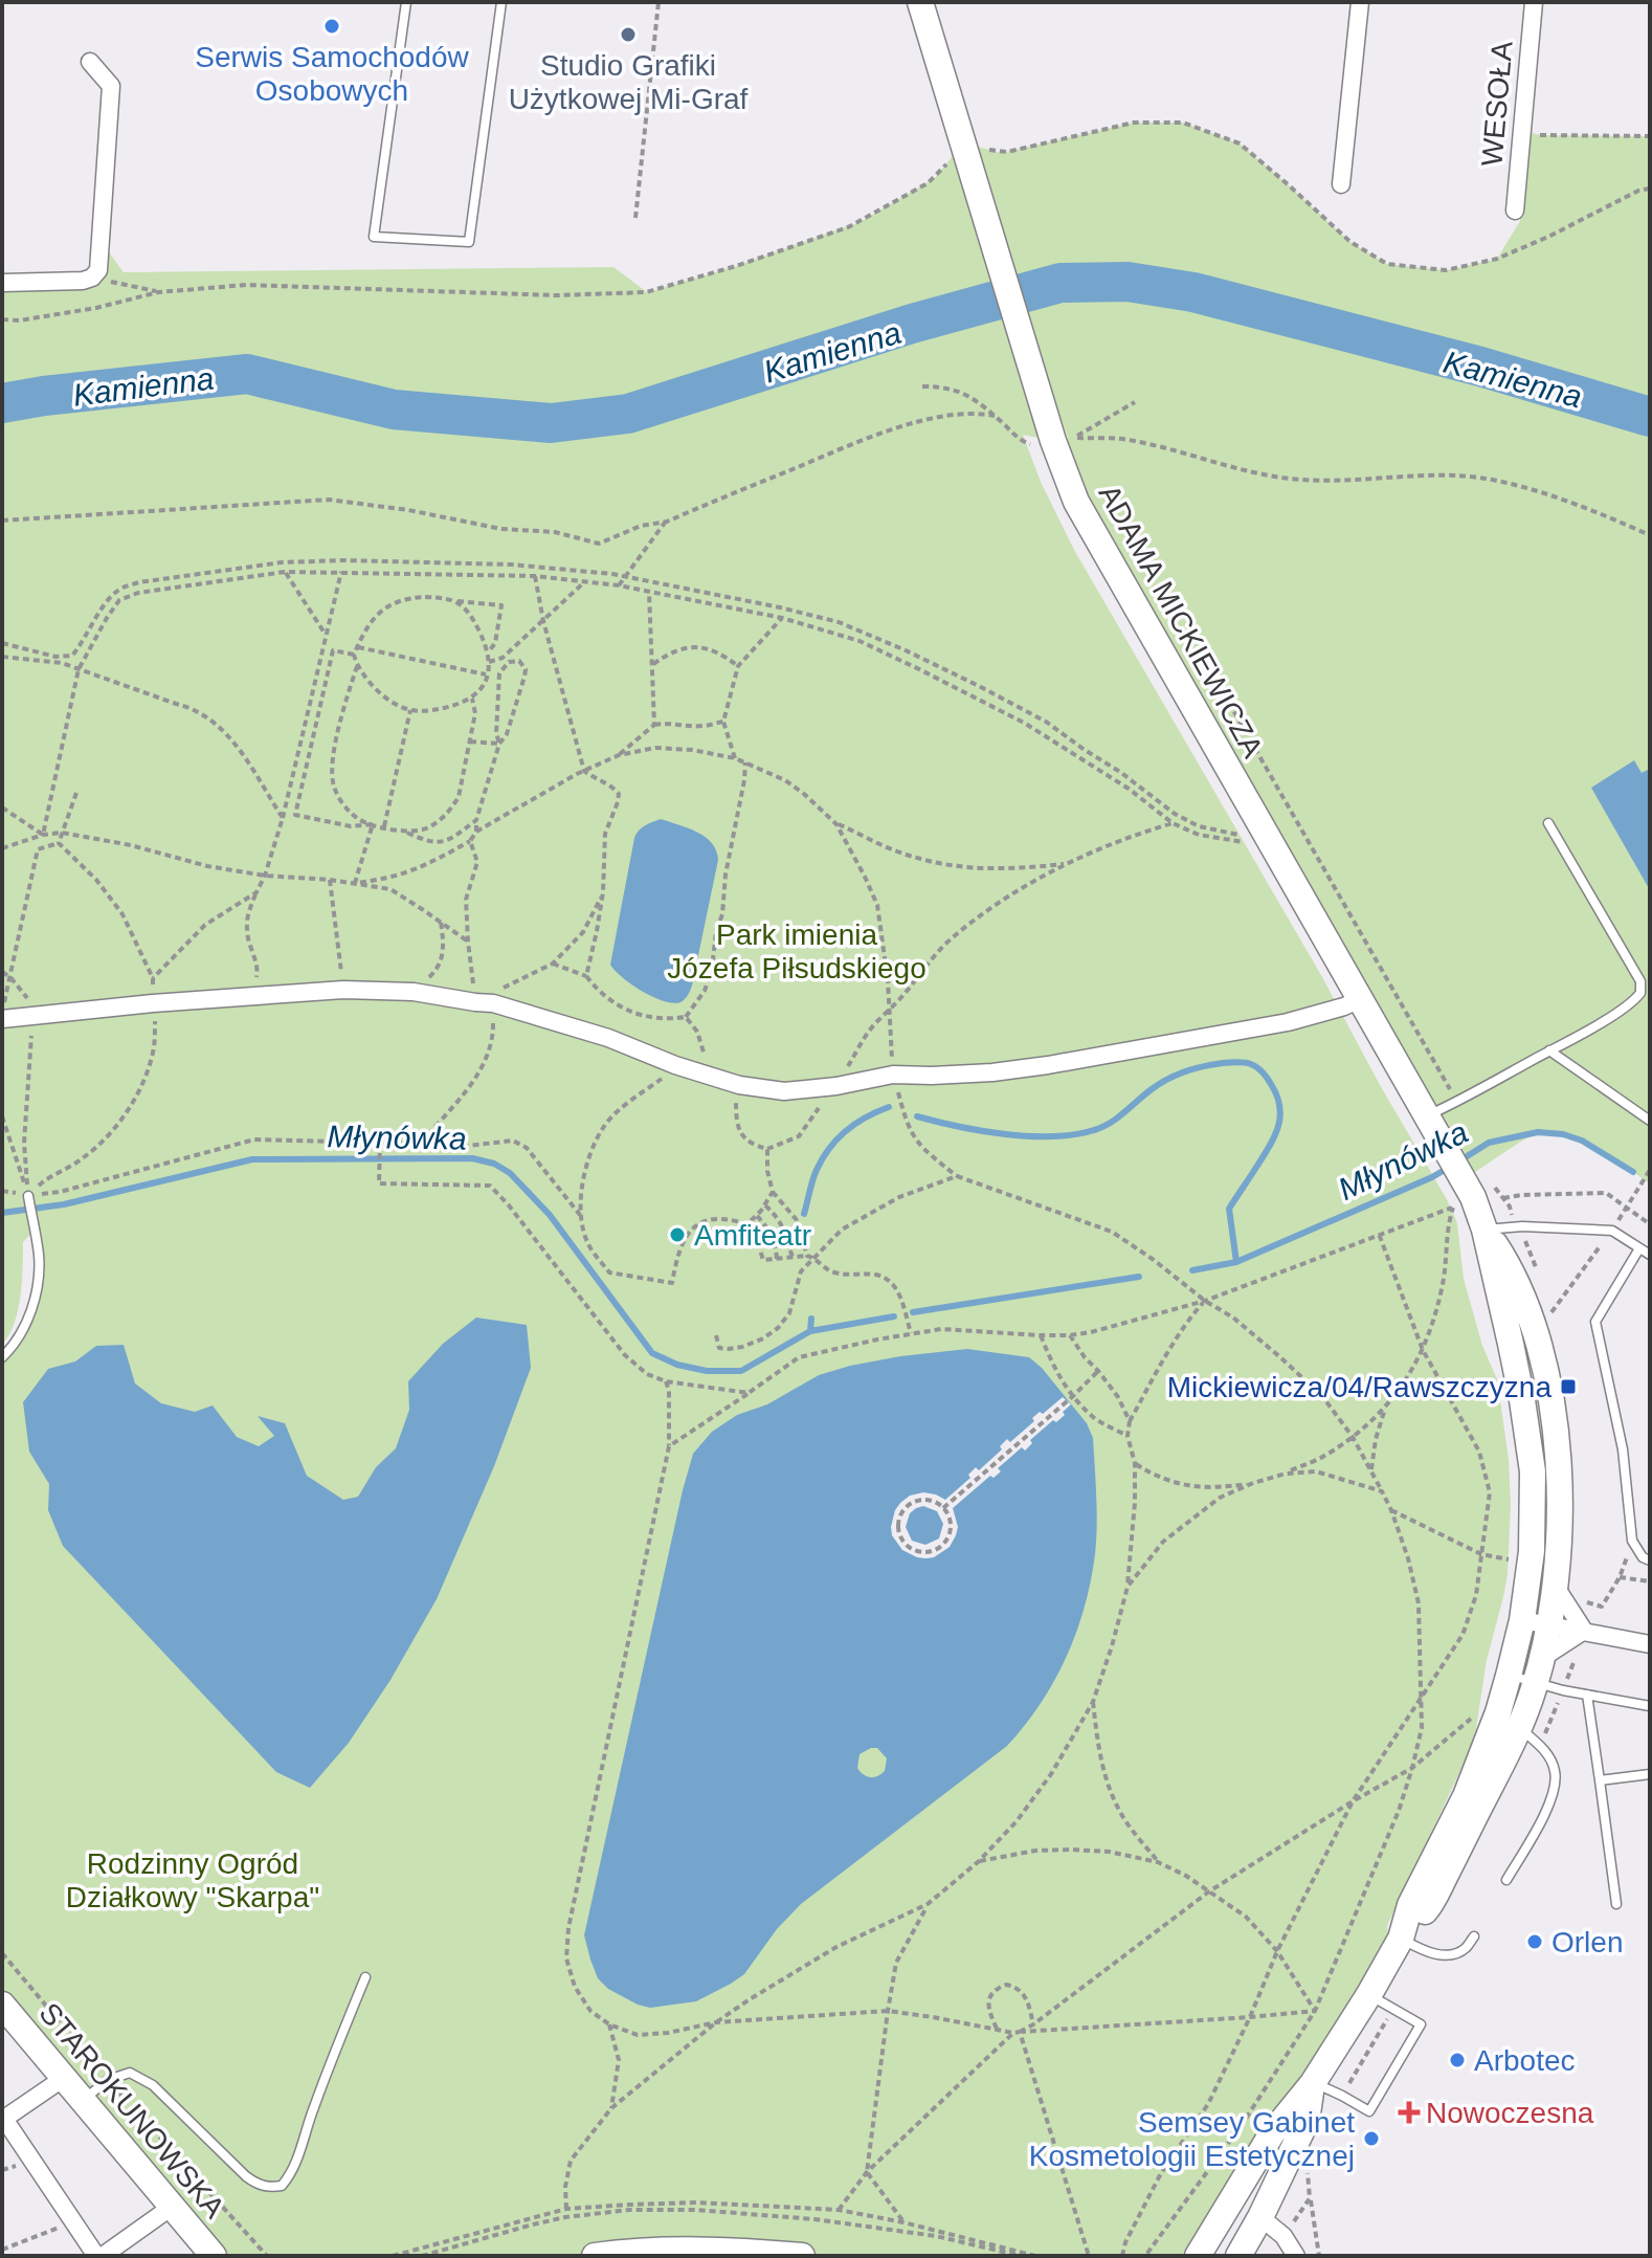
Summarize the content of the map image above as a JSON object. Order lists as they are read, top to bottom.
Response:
{
  "streets": {
    "street": ["WESOŁA", "ADAMA MICKIEWICZA", "STAROKUNOWSKA"]
  },
  "water": ["Kamienna", "Młynówka"],
  "parks": ["Park imienia Józefa Piłsudskiego", "Rodzinny Ogród Działkowy \"Skarpa\""],
  "places": {
    "other": [
      "Serwis Samochodów Osobowych",
      "Studio Grafiki Użytkowej Mi-Graf",
      "Amfiteatr",
      "Orlen",
      "Arbotec",
      "Semsey Gabinet Kosmetologii Estetycznej"
    ],
    "transit": ["Mickiewicza/04/Rawszczyzna"],
    "health": ["Nowoczesna"]
  }
}
